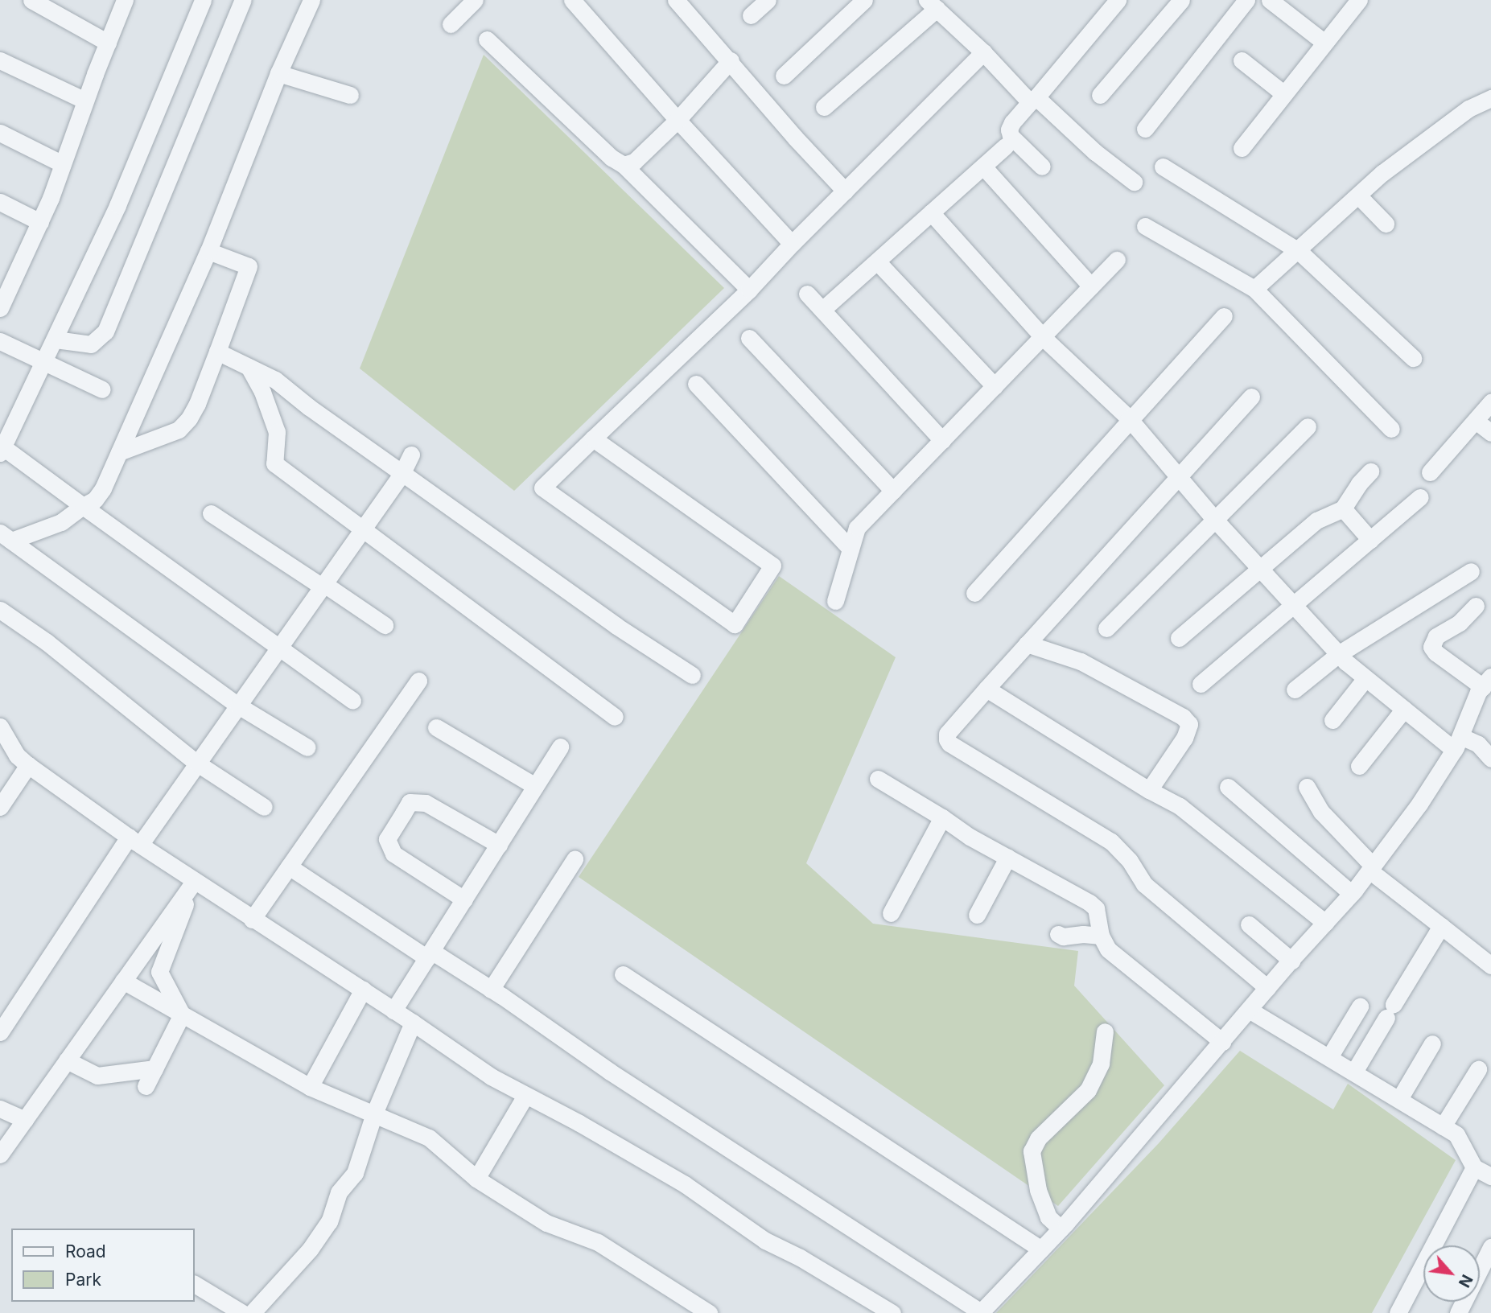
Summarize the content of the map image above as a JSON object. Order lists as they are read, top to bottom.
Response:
{
  "legend": ["Road", "Park"],
  "north": "bottom right"
}
